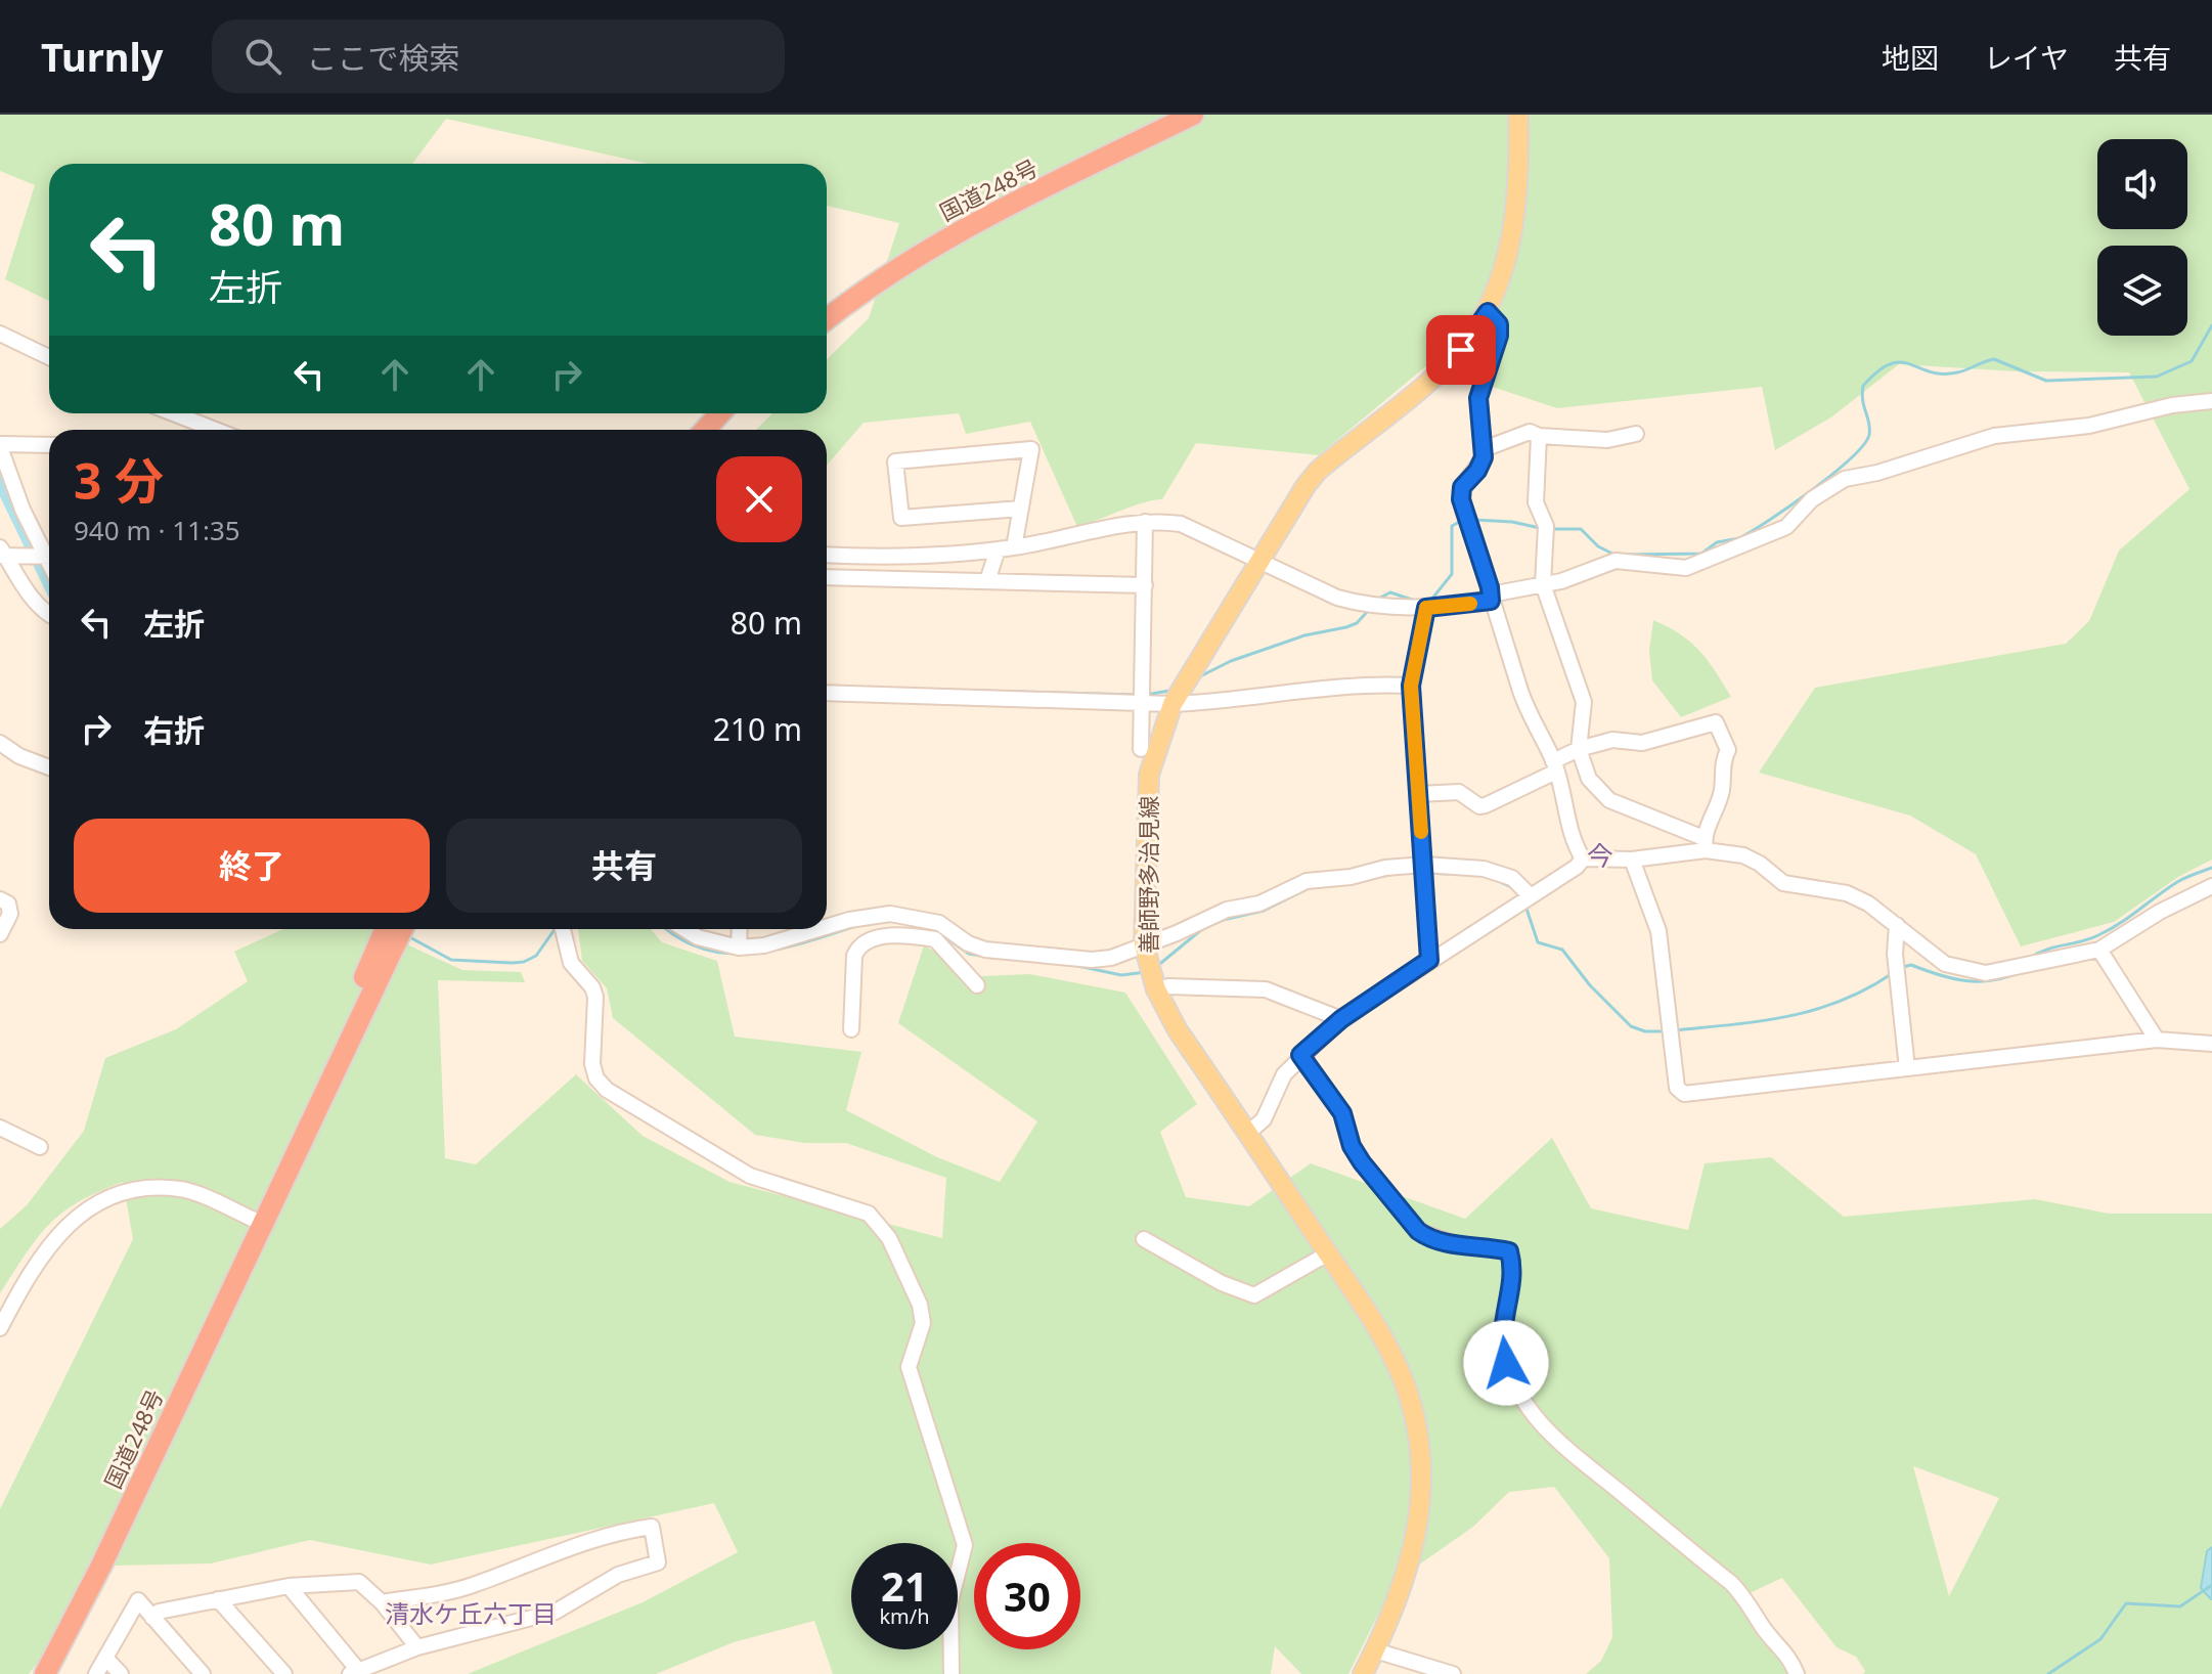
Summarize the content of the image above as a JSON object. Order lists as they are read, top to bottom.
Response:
{
  "streets": {
    "highway": ["国道248号"],
    "main road": ["善師野多治見線"]
  },
  "districts": ["今", "清水ケ丘六丁目"],
  "page": {
    "header": "Turnly",
    "search": "ここで検索",
    "nav": ["地図", "レイヤ", "共有"],
    "turn": ["80 m", "左折"],
    "heading": ["3 分", "940 m · 11:35"],
    "list": [
      {
        "name": "左折",
        "value": "80 m"
      },
      {
        "name": "右折",
        "value": "210 m"
      }
    ],
    "buttons": ["終了", "共有"],
    "speed": "21 km/h",
    "limit": "30"
  }
}
